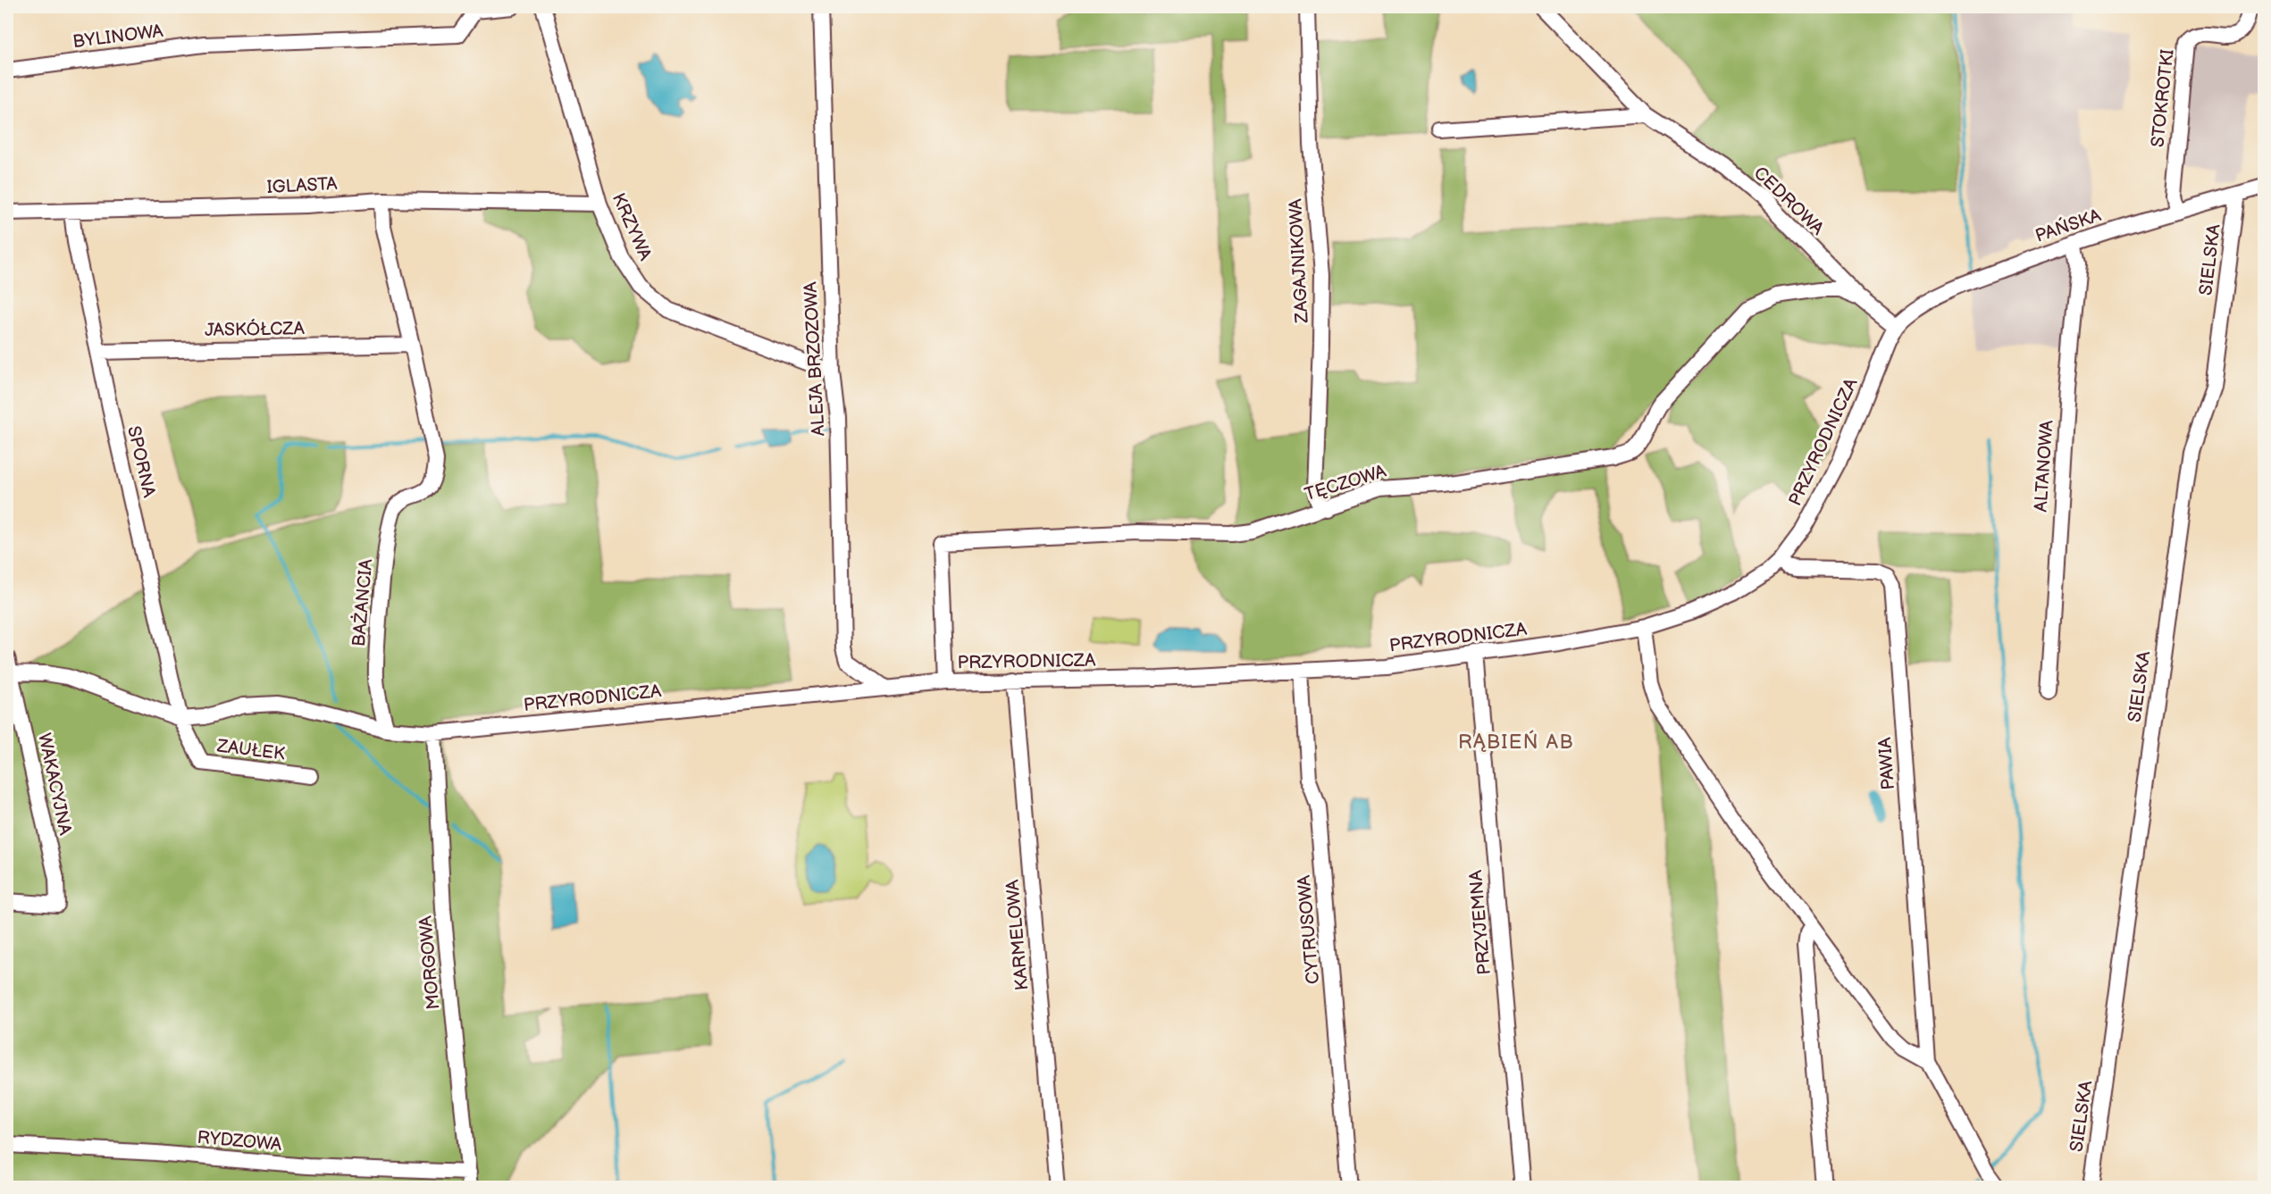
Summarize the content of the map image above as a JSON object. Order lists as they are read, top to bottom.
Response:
{
  "streets": {
    "street": [
      "BYLINOWA",
      "STOKROTKI",
      "IGLASTA",
      "CEDROWA",
      "PAŃSKA",
      "KRZYWA",
      "SIELSKA",
      "ZAGAJNIKOWA",
      "JASKÓŁCZA",
      "ALEJA BRZOZOWA",
      "PRZYRODNICZA",
      "SPORNA",
      "ALTANOWA",
      "TĘCZOWA",
      "BAŻANCIA",
      "ZAUŁEK",
      "PAWIA",
      "WAKACYJNA",
      "PRZYJEMNA",
      "CYTRUSOWA",
      "KARMELOWA",
      "MORGOWA",
      "RYDZOWA"
    ]
  },
  "crossings": [
    ["STOKROTKI", "PAŃSKA"],
    ["IGLASTA", "KRZYWA"],
    ["IGLASTA", "SPORNA"],
    ["CEDROWA", "PAŃSKA"],
    ["CEDROWA", "PRZYRODNICZA"],
    ["CEDROWA", "TĘCZOWA"],
    ["PAŃSKA", "SIELSKA"],
    ["PAŃSKA", "PRZYRODNICZA"],
    ["PAŃSKA", "ALTANOWA"],
    ["KRZYWA", "ALEJA BRZOZOWA"],
    ["ZAGAJNIKOWA", "TĘCZOWA"],
    ["JASKÓŁCZA", "SPORNA"],
    ["JASKÓŁCZA", "BAŻANCIA"],
    ["ALEJA BRZOZOWA", "PRZYRODNICZA"],
    ["PRZYRODNICZA", "SPORNA"],
    ["PRZYRODNICZA", "TĘCZOWA"],
    ["PRZYRODNICZA", "BAŻANCIA"],
    ["PRZYRODNICZA", "ZAUŁEK"],
    ["PRZYRODNICZA", "PAWIA"],
    ["PRZYRODNICZA", "WAKACYJNA"],
    ["PRZYRODNICZA", "PRZYJEMNA"],
    ["PRZYRODNICZA", "CYTRUSOWA"],
    ["PRZYRODNICZA", "KARMELOWA"],
    ["PRZYRODNICZA", "MORGOWA"],
    ["SPORNA", "ZAUŁEK"],
    ["MORGOWA", "RYDZOWA"]
  ],
  "districts": ["RĄBIEŃ AB"]
}
